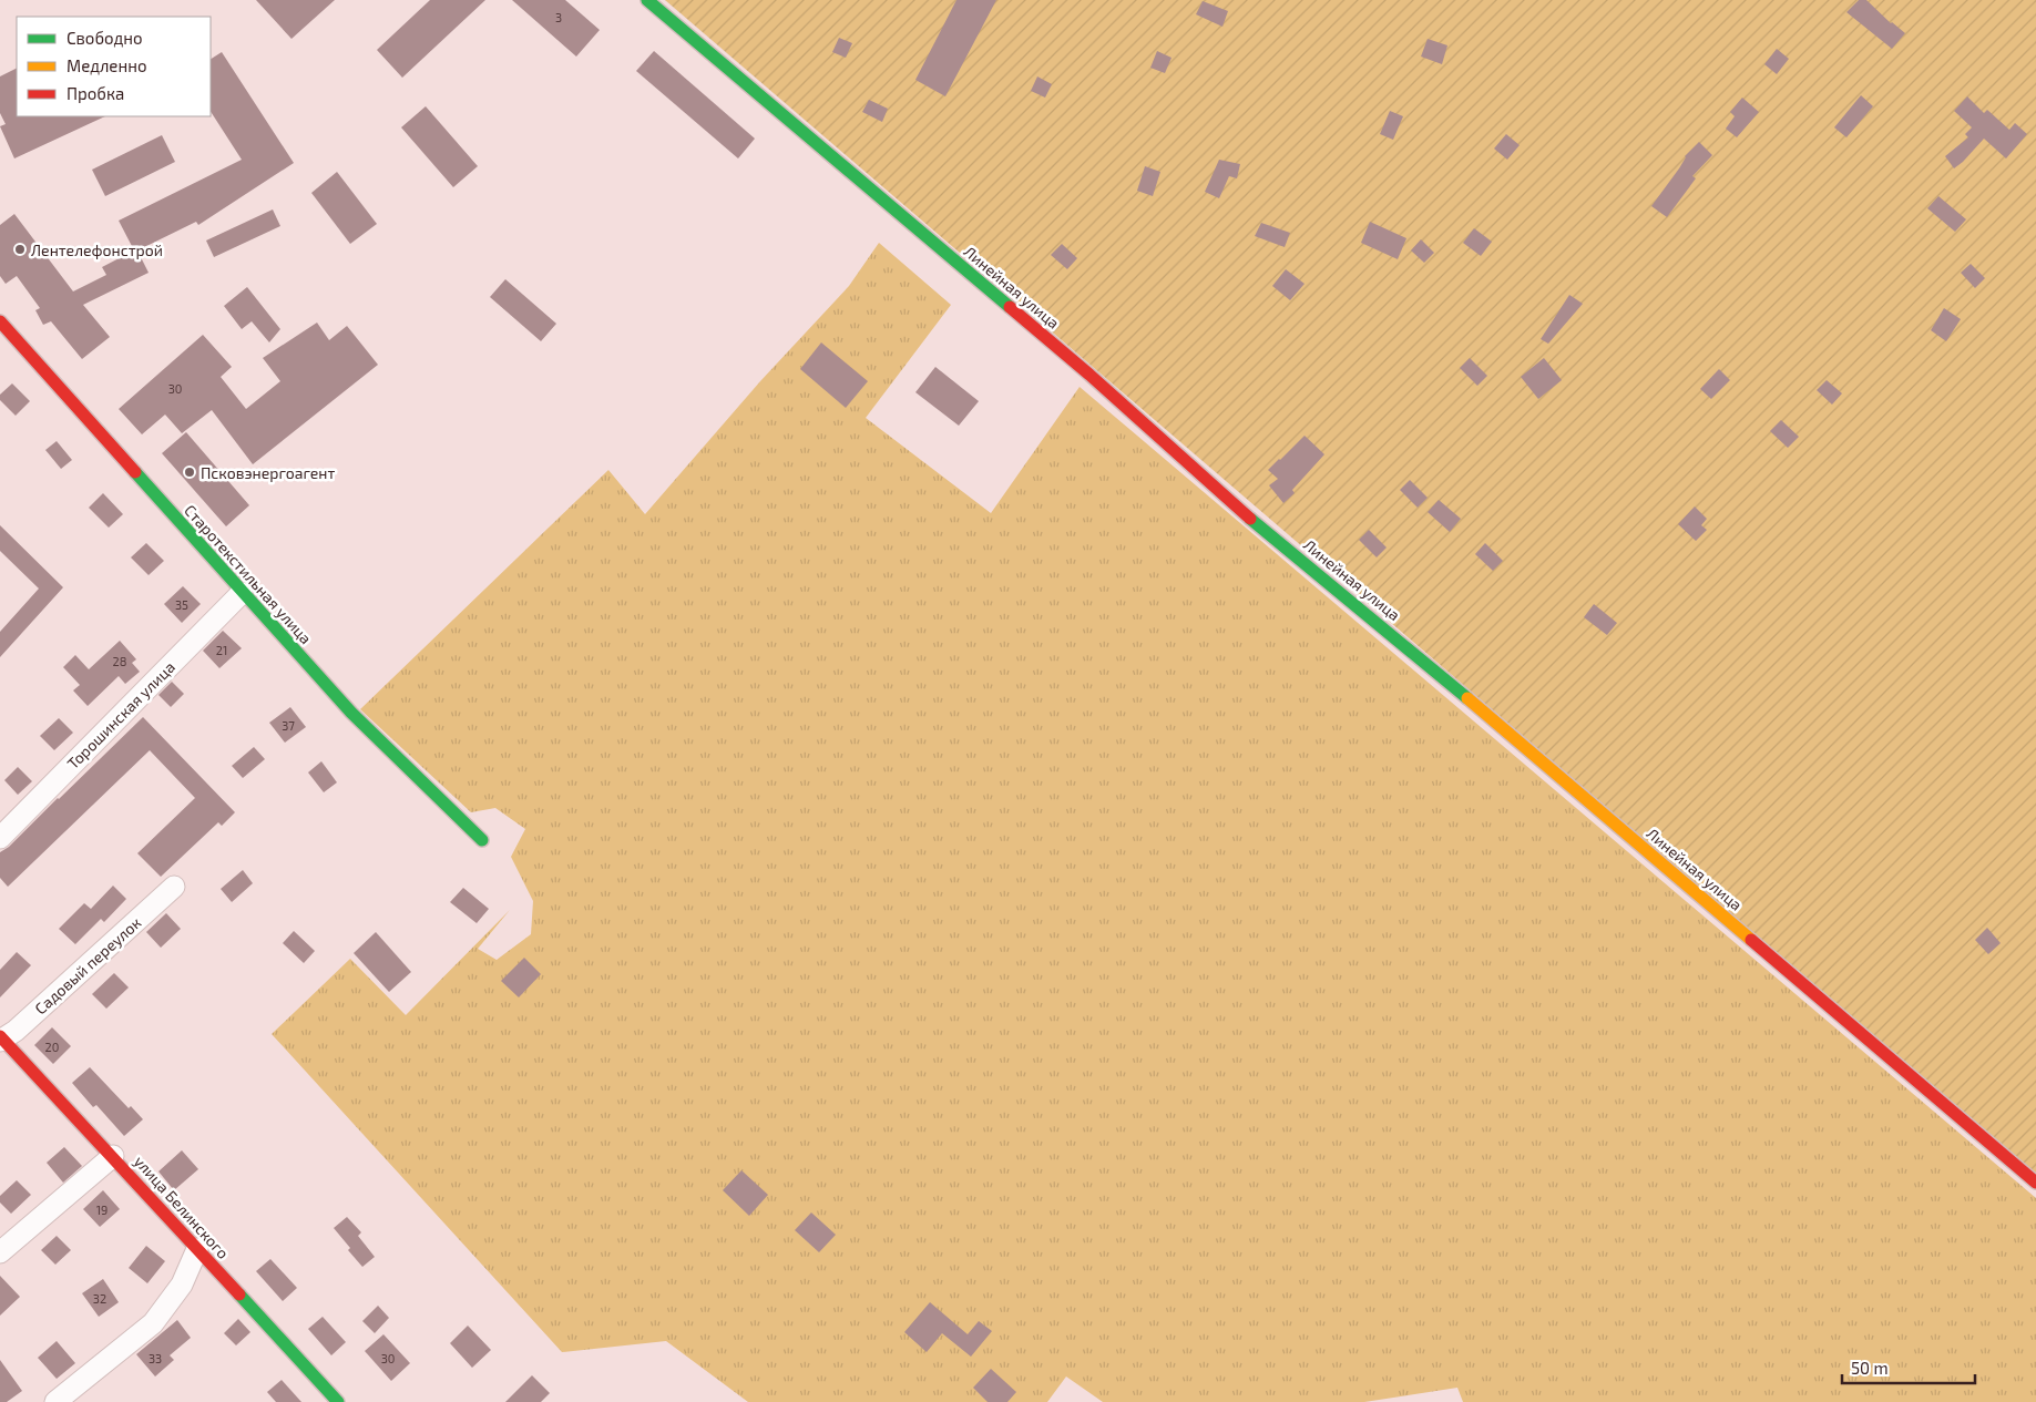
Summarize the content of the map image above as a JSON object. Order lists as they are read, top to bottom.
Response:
{
  "streets": {
    "street": [
      "Линейная улица",
      "Старотекстильная улица",
      "Торошинская улица",
      "Садовый переулок",
      "улица Белинского"
    ]
  },
  "crossings": [
    ["Старотекстильная улица", "Торошинская улица"],
    ["Садовый переулок", "улица Белинского"]
  ],
  "places": ["Лентелефонстрой", "Псковэнергоагент"],
  "house_numbers": [
    "3",
    "30",
    "35",
    "21",
    "28",
    "37",
    "20",
    "19",
    "32",
    "33",
    "30"
  ],
  "legend": ["Свободно", "Медленно", "Пробка"],
  "scale_bar": "50 m"
}
